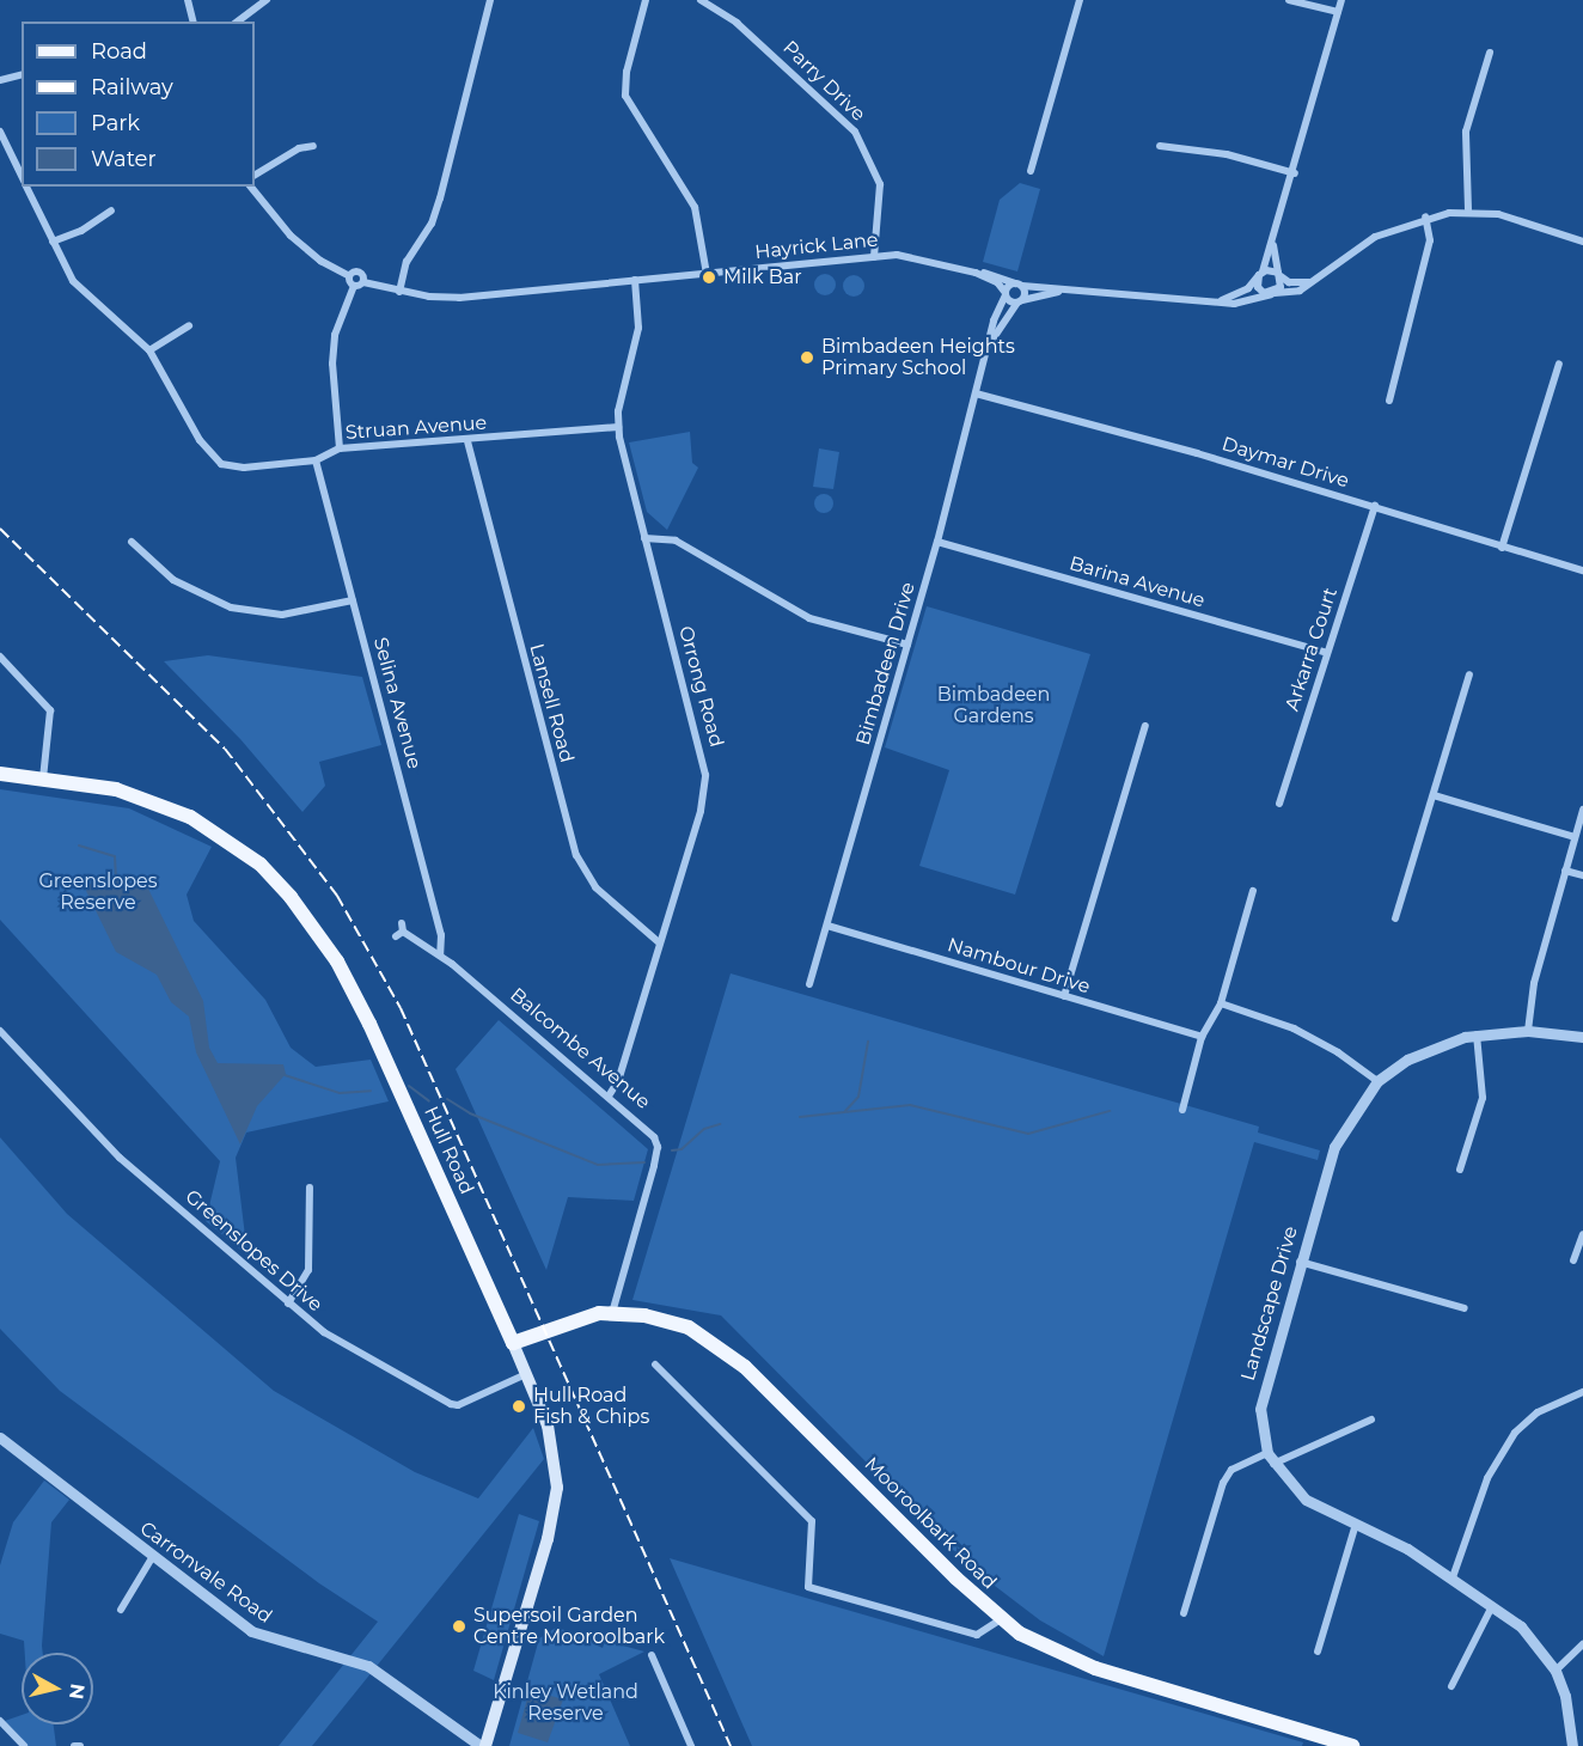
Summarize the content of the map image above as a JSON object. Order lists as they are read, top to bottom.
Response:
{
  "streets": {
    "main road": ["Hull Road", "Mooroolbark Road"],
    "street": [
      "Parry Drive",
      "Hayrick Lane",
      "Struan Avenue",
      "Daymar Drive",
      "Barina Avenue",
      "Arkarra Court",
      "Bimbadeen Drive",
      "Orrong Road",
      "Selina Avenue",
      "Lansell Road",
      "Nambour Drive",
      "Balcombe Avenue",
      "Greenslopes Drive",
      "Landscape Drive",
      "Carronvale Road"
    ]
  },
  "crossings": [
    ["Parry Drive", "Hayrick Lane"],
    ["Hayrick Lane", "Bimbadeen Drive"],
    ["Hayrick Lane", "Orrong Road"],
    ["Struan Avenue", "Orrong Road"],
    ["Struan Avenue", "Selina Avenue"],
    ["Struan Avenue", "Lansell Road"],
    ["Daymar Drive", "Arkarra Court"],
    ["Daymar Drive", "Bimbadeen Drive"],
    ["Barina Avenue", "Arkarra Court"],
    ["Barina Avenue", "Bimbadeen Drive"],
    ["Bimbadeen Drive", "Nambour Drive"],
    ["Orrong Road", "Lansell Road"],
    ["Orrong Road", "Balcombe Avenue"],
    ["Selina Avenue", "Balcombe Avenue"],
    ["Balcombe Avenue", "Mooroolbark Road"],
    ["Hull Road", "Greenslopes Drive"],
    ["Hull Road", "Mooroolbark Road"],
    ["Hull Road", "Carronvale Road"]
  ],
  "parks": ["Bimbadeen Gardens", "Greenslopes Reserve", "Kinley Wetland Reserve"],
  "places": [
    "Milk Bar",
    "Bimbadeen Heights Primary School",
    "Hull Road Fish & Chips",
    "Supersoil Garden Centre Mooroolbark"
  ],
  "legend": [
    "Road",
    "Railway",
    "Park",
    "Water"
  ],
  "north": "right"
}
